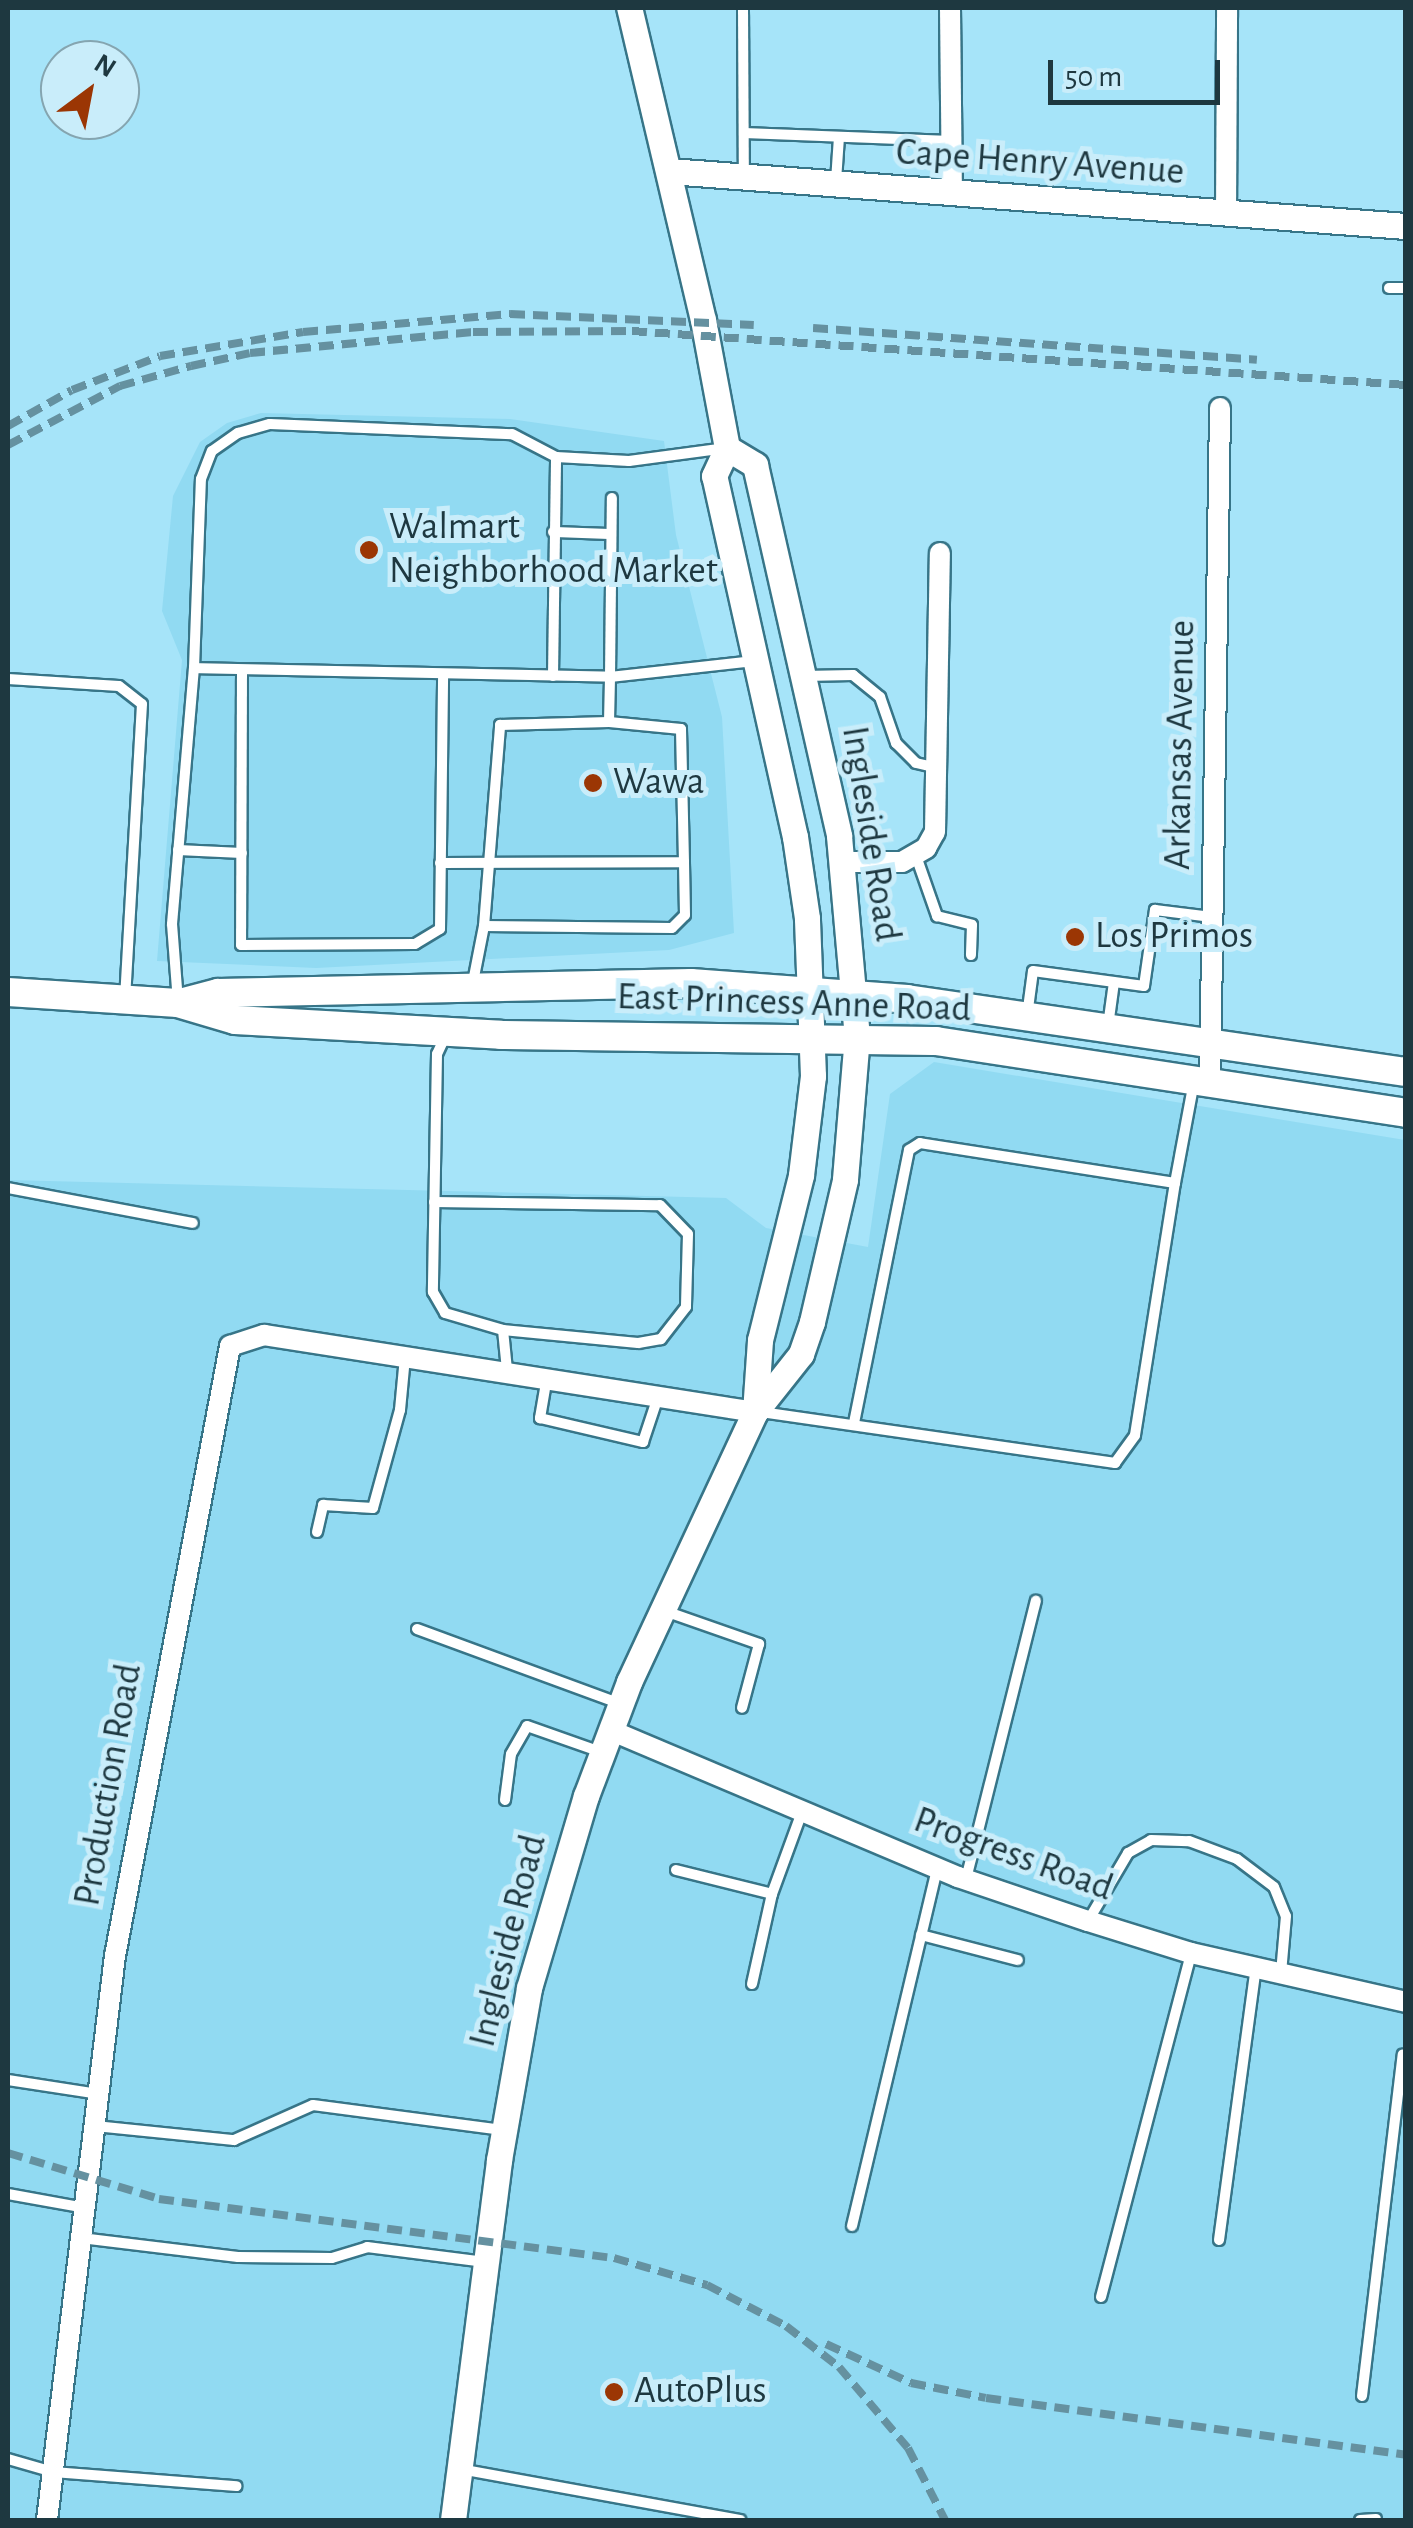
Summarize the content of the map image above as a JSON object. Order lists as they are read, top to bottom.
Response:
{
  "streets": {
    "main road": ["East Princess Anne Road"],
    "street": [
      "Cape Henry Avenue",
      "Arkansas Avenue",
      "Ingleside Road",
      "Production Road",
      "Progress Road"
    ]
  },
  "crossings": [
    ["Cape Henry Avenue", "Ingleside Road"],
    ["Arkansas Avenue", "East Princess Anne Road"],
    ["Ingleside Road", "East Princess Anne Road"],
    ["Ingleside Road", "Production Road"],
    ["Ingleside Road", "Progress Road"]
  ],
  "places": [
    "Walmart Neighborhood Market",
    "Wawa",
    "Los Primos",
    "AutoPlus"
  ],
  "scale_bar": "50 m",
  "north": "top right"
}
